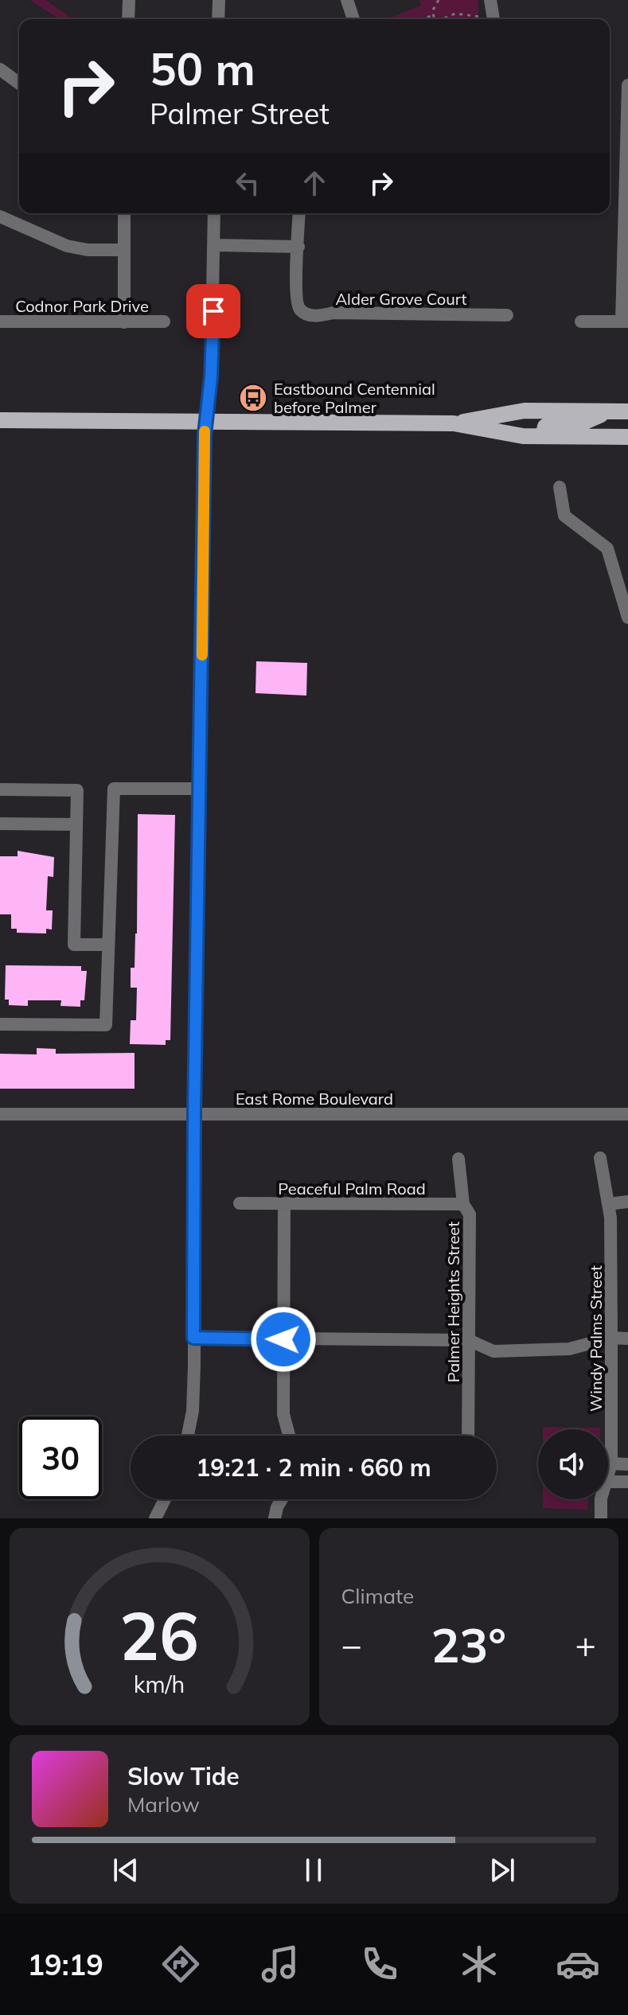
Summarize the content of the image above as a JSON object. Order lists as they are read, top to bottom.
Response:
{
  "streets": {
    "street": [
      "Alder Grove Court",
      "Codnor Park Drive",
      "East Rome Boulevard",
      "Peaceful Palm Road",
      "Palmer Heights Street",
      "Windy Palms Street"
    ]
  },
  "crossings": [
    ["Peaceful Palm Road", "Palmer Heights Street"]
  ],
  "places": {
    "bus stop": ["Eastbound Centennial before Palmer"]
  },
  "page": {
    "turn": ["50 m", "Palmer Street"],
    "limit": "30",
    "trip": "19:21 · 2 min · 660 m",
    "tile": "Climate",
    "heat": ["−", "23°", "+"],
    "song": ["Slow Tide", "Marlow"],
    "tabs": "19:19",
    "gauge": ["26", "km/h"]
  }
}
